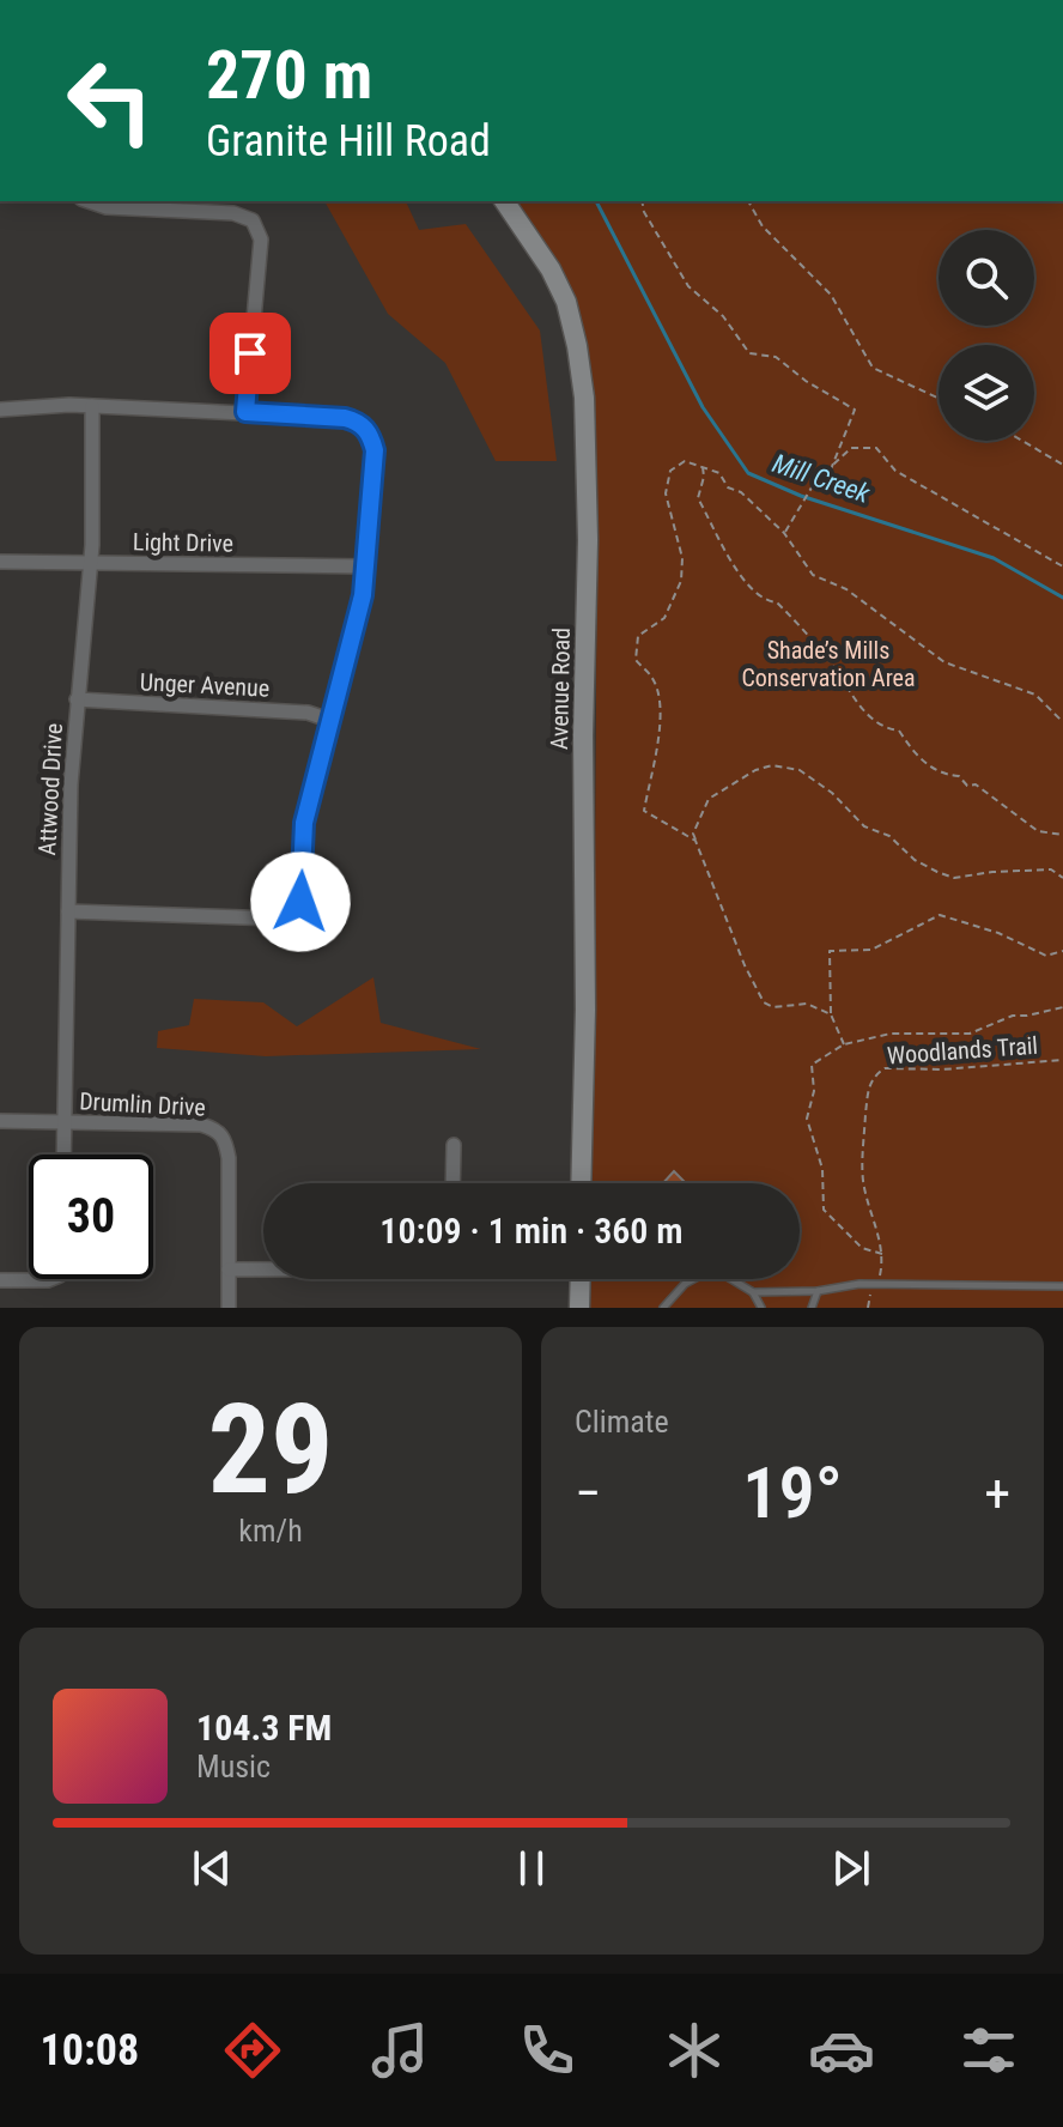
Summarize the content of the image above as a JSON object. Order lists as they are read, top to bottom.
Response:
{
  "streets": {
    "street": [
      "Light Drive",
      "Unger Avenue",
      "Avenue Road",
      "Attwood Drive",
      "Drumlin Drive"
    ],
    "path": ["Woodlands Trail"]
  },
  "crossings": [
    ["Light Drive", "Attwood Drive"],
    ["Unger Avenue", "Attwood Drive"],
    ["Attwood Drive", "Drumlin Drive"]
  ],
  "water": ["Mill Creek"],
  "parks": ["Shade’s Mills Conservation Area"],
  "page": {
    "turn": ["270 m", "Granite Hill Road"],
    "limit": "30",
    "trip": "10:09 · 1 min · 360 m",
    "tile": [
      ["29", "km/h"],
      "Climate"
    ],
    "heat": ["−", "19°", "+"],
    "song": ["104.3 FM", "Music"],
    "tabs": "10:08"
  }
}
